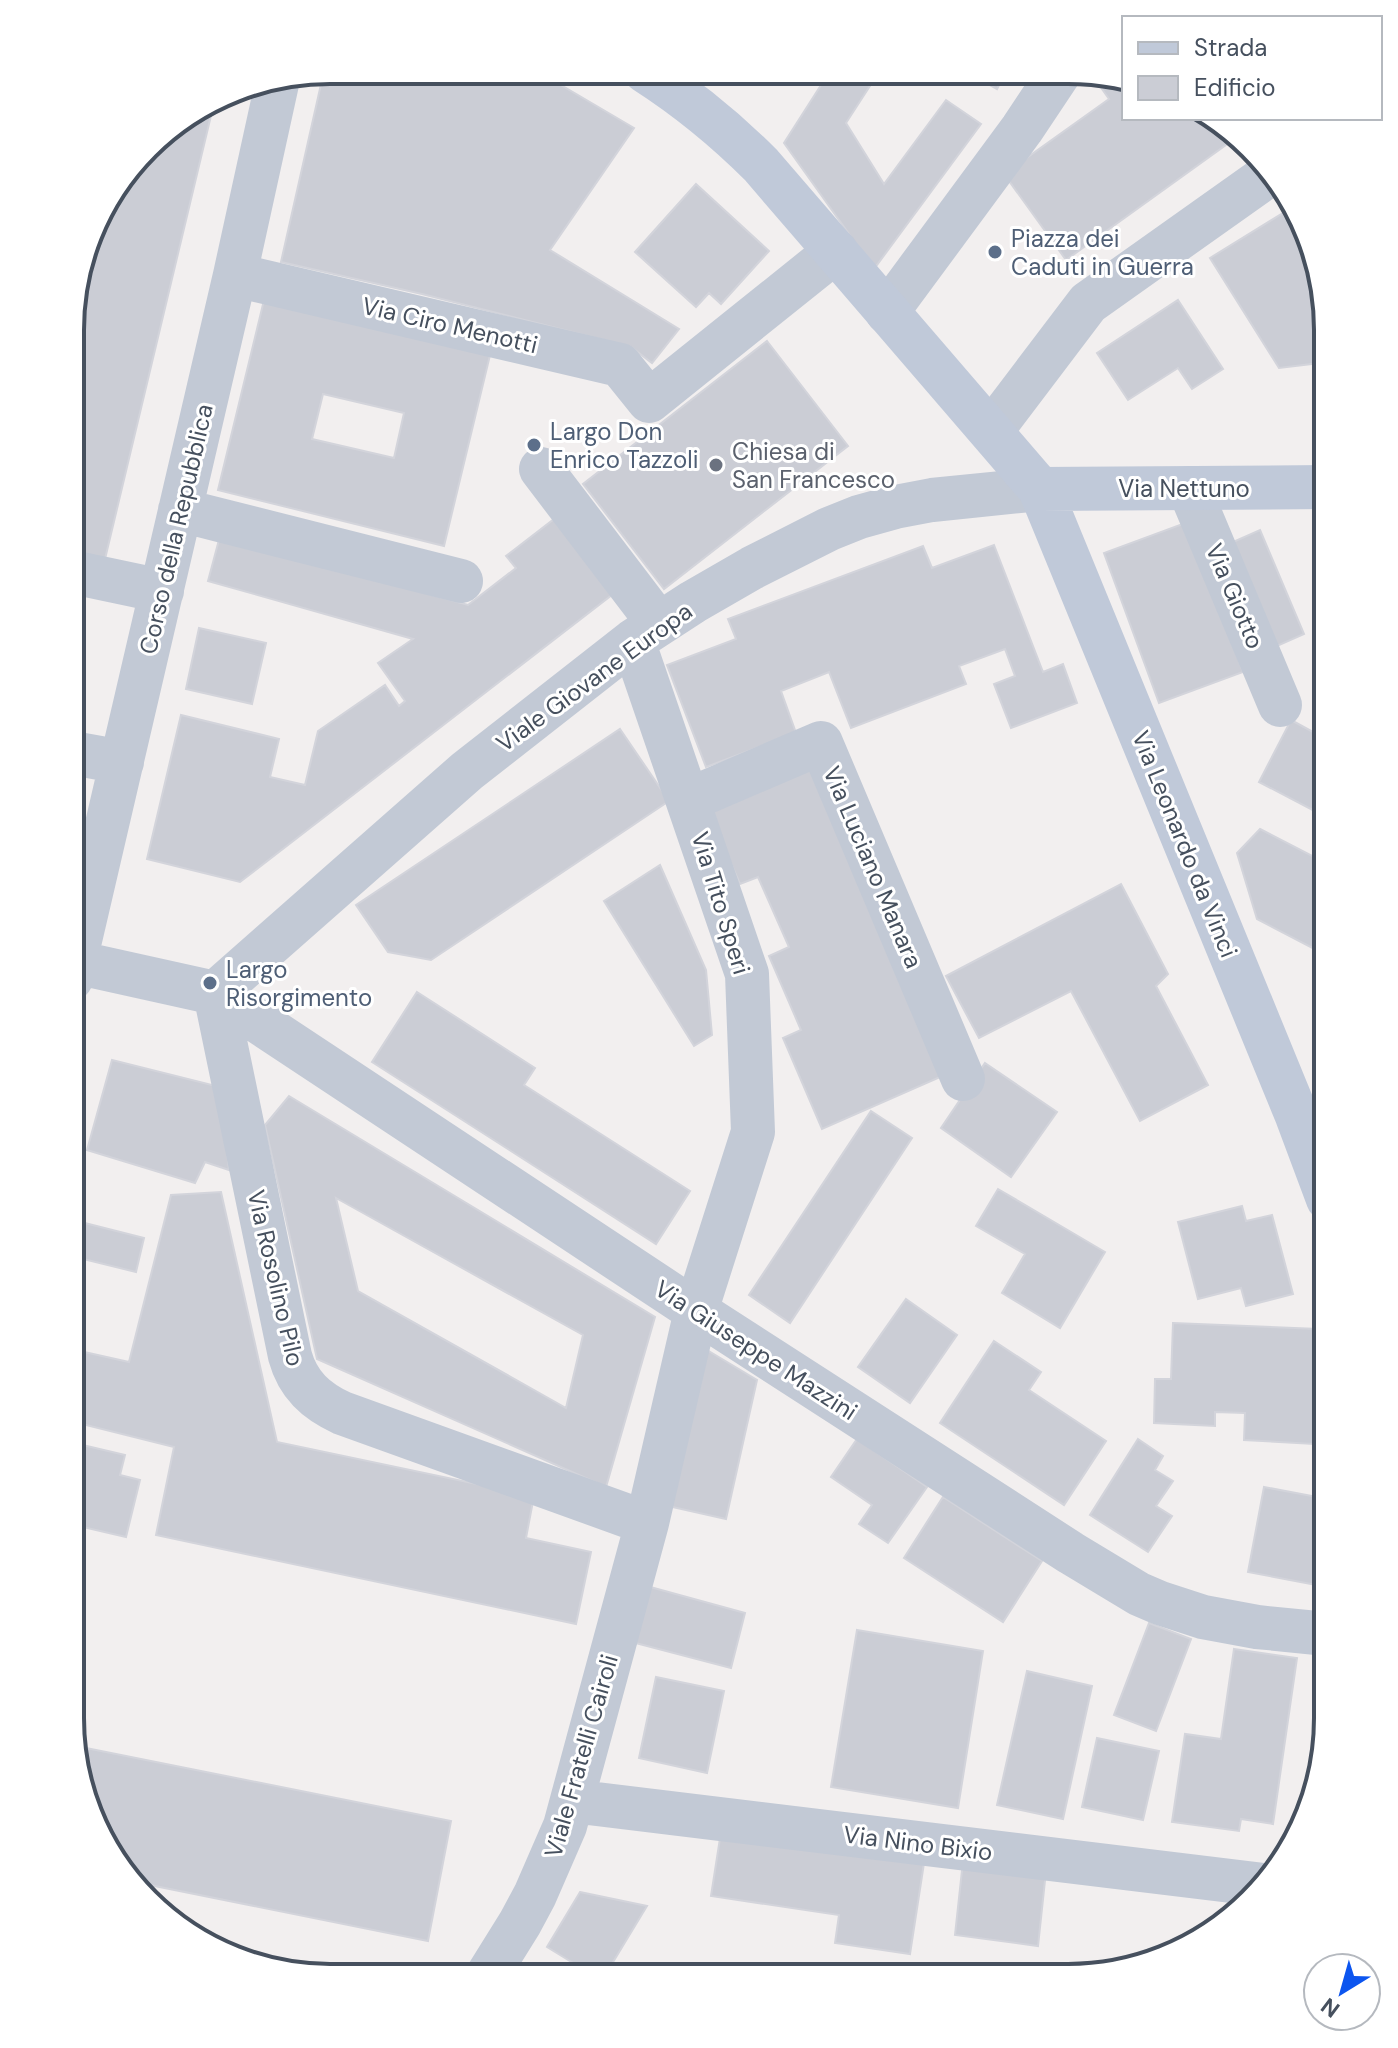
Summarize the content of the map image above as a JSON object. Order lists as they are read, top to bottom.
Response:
{
  "streets": {
    "street": [
      "Via Ciro Menotti",
      "Via Nettuno",
      "Corso della Repubblica",
      "Via Giotto",
      "Viale Giovane Europa",
      "Via Leonardo da Vinci",
      "Via Luciano Manara",
      "Via Tito Speri",
      "Via Rosolino Pilo",
      "Via Giuseppe Mazzini",
      "Viale Fratelli Cairoli",
      "Via Nino Bixio"
    ]
  },
  "crossings": [
    ["Via Ciro Menotti", "Corso della Repubblica"],
    ["Via Nettuno", "Via Giotto"],
    ["Via Nettuno", "Viale Giovane Europa"],
    ["Via Nettuno", "Via Leonardo da Vinci"],
    ["Viale Giovane Europa", "Via Leonardo da Vinci"],
    ["Viale Giovane Europa", "Via Tito Speri"],
    ["Viale Giovane Europa", "Via Rosolino Pilo"],
    ["Viale Giovane Europa", "Via Giuseppe Mazzini"],
    ["Via Luciano Manara", "Via Tito Speri"],
    ["Via Tito Speri", "Via Rosolino Pilo"],
    ["Via Tito Speri", "Via Giuseppe Mazzini"],
    ["Via Tito Speri", "Viale Fratelli Cairoli"],
    ["Via Rosolino Pilo", "Via Giuseppe Mazzini"],
    ["Via Rosolino Pilo", "Viale Fratelli Cairoli"],
    ["Viale Fratelli Cairoli", "Via Nino Bixio"]
  ],
  "places": [
    "Piazza dei Caduti in Guerra",
    "Largo Don Enrico Tazzoli",
    "Chiesa di San Francesco",
    "Largo Risorgimento"
  ],
  "legend": ["Strada", "Edificio"],
  "north": "bottom left"
}
